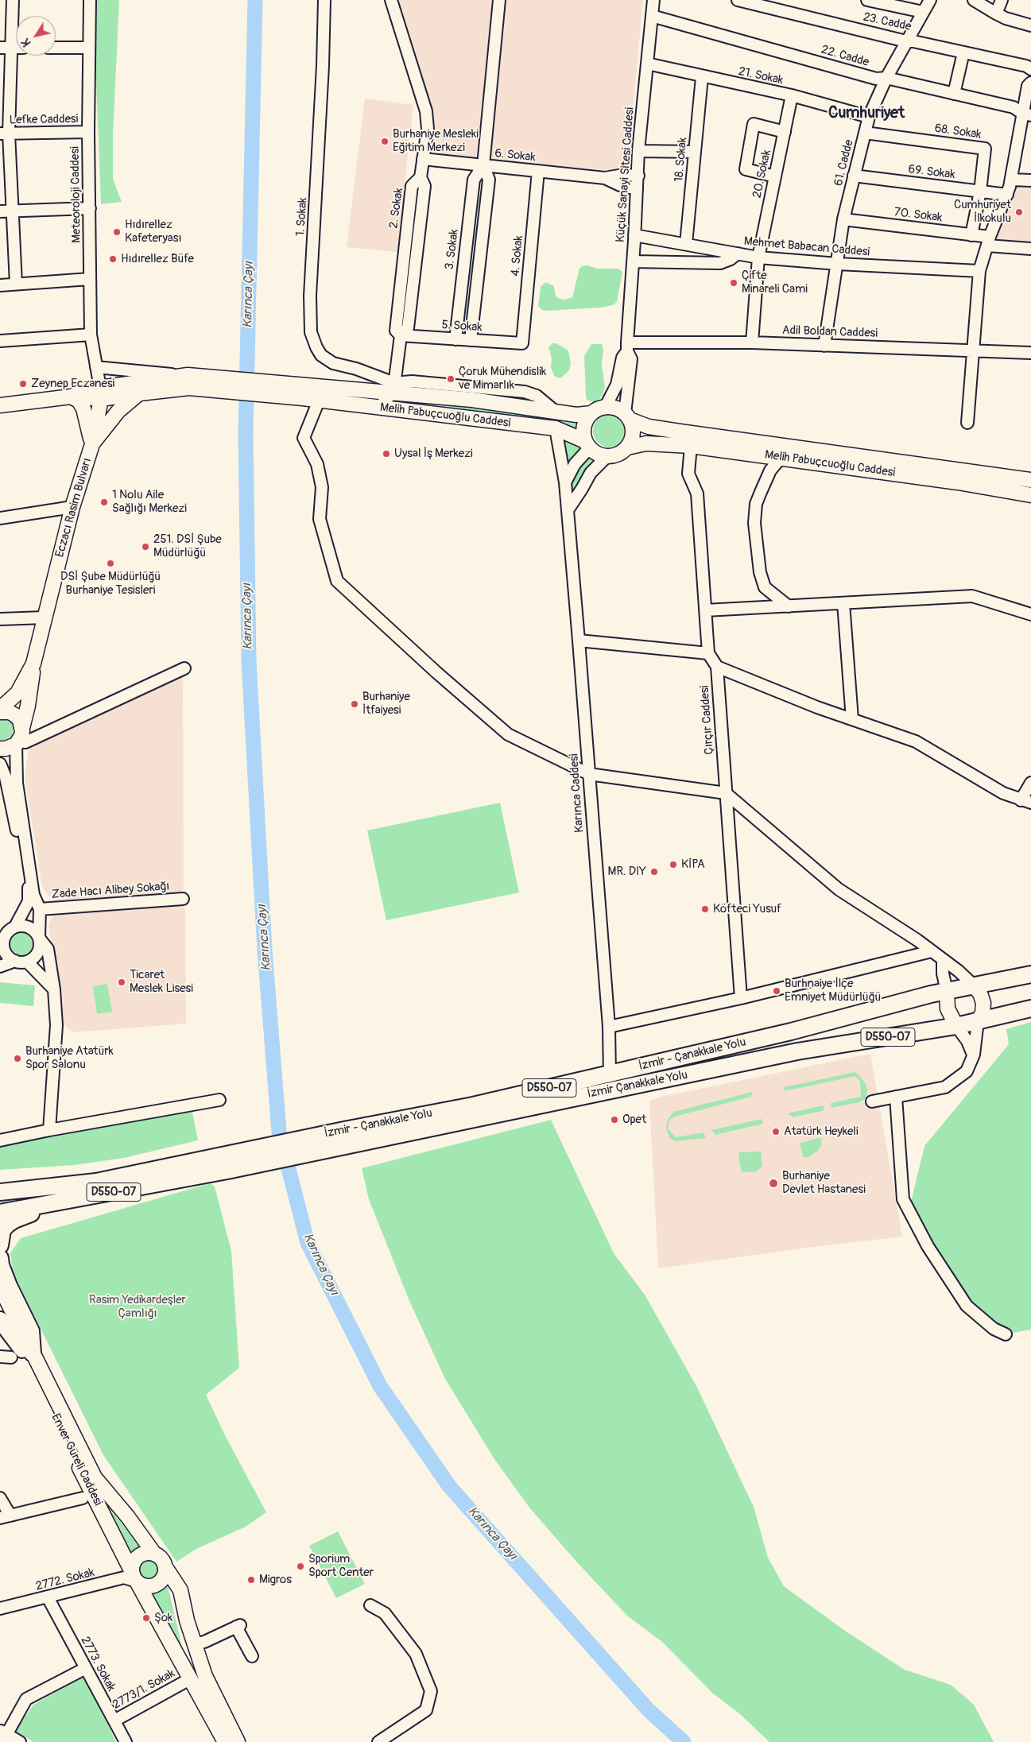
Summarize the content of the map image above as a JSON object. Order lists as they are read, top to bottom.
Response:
{
  "streets": {
    "highway": ["D550-07", "İzmir - Çanakkale Yolu", "İzmir Çanakkale Yolu"],
    "main road": ["Melih Pabuçcuoğlu Caddesi", "Eczacı Rasim Bulvarı", "Enver Güreli Caddesi"],
    "street": [
      "23. Cadde",
      "22. Cadde",
      "21. Sokak",
      "Lefke Caddesi",
      "68. Sokak",
      "6. Sokak",
      "18. Sokak",
      "61. Cadde",
      "69. Sokak",
      "20. Sokak",
      "Küçük Sanayi Sitesi Caddesi",
      "Meteoroloji Caddesi",
      "2. Sokak",
      "70. Sokak",
      "1. Sokak",
      "Mehmet Babacan Caddesi",
      "3. Sokak",
      "4. Sokak",
      "5. Sokak",
      "Adil Boldan Caddesi",
      "Çırçır Caddesi",
      "Karınca Caddesi",
      "Zade Hacı Alibey Sokağı",
      "2772. Sokak",
      "2773. Sokak",
      "2773/1. Sokak"
    ]
  },
  "crossings": [
    ["23. Cadde", "61. Cadde"],
    ["22. Cadde", "61. Cadde"],
    ["22. Cadde", "Küçük Sanayi Sitesi Caddesi"],
    ["21. Sokak", "18. Sokak"],
    ["21. Sokak", "61. Cadde"],
    ["21. Sokak", "20. Sokak"],
    ["21. Sokak", "Küçük Sanayi Sitesi Caddesi"],
    ["Lefke Caddesi", "Meteoroloji Caddesi"],
    ["68. Sokak", "61. Cadde"],
    ["68. Sokak", "69. Sokak"],
    ["68. Sokak", "70. Sokak"],
    ["6. Sokak", "2. Sokak"],
    ["6. Sokak", "3. Sokak"],
    ["6. Sokak", "4. Sokak"],
    ["18. Sokak", "Mehmet Babacan Caddesi"],
    ["61. Cadde", "69. Sokak"],
    ["61. Cadde", "70. Sokak"],
    ["61. Cadde", "Mehmet Babacan Caddesi"],
    ["61. Cadde", "Adil Boldan Caddesi"],
    ["20. Sokak", "Mehmet Babacan Caddesi"],
    ["20. Sokak", "Adil Boldan Caddesi"],
    ["Küçük Sanayi Sitesi Caddesi", "Mehmet Babacan Caddesi"],
    ["Küçük Sanayi Sitesi Caddesi", "Adil Boldan Caddesi"],
    ["Küçük Sanayi Sitesi Caddesi", "Melih Pabuçcuoğlu Caddesi"],
    ["Meteoroloji Caddesi", "Eczacı Rasim Bulvarı"],
    ["2. Sokak", "1. Sokak"],
    ["2. Sokak", "5. Sokak"],
    ["2. Sokak", "Melih Pabuçcuoğlu Caddesi"],
    ["1. Sokak", "Melih Pabuçcuoğlu Caddesi"],
    ["3. Sokak", "5. Sokak"],
    ["4. Sokak", "5. Sokak"],
    ["Melih Pabuçcuoğlu Caddesi", "Çırçır Caddesi"],
    ["Melih Pabuçcuoğlu Caddesi", "Karınca Caddesi"],
    ["Karınca Caddesi", "İzmir - Çanakkale Yolu"],
    ["D550-07", "İzmir - Çanakkale Yolu"],
    ["İzmir - Çanakkale Yolu", "İzmir Çanakkale Yolu"],
    ["Enver Güreli Caddesi", "2772. Sokak"],
    ["2772. Sokak", "2773. Sokak"],
    ["2773. Sokak", "2773/1. Sokak"]
  ],
  "districts": ["Cumhuriyet"],
  "water": ["Karınca Çayı"],
  "parks": ["Rasim Yedikardeşler Çamlığı"],
  "places": [
    "Burhaniye Mesleki Eğitim Merkezi",
    "Cumhuriyet İlkokulu",
    "Hıdırellez Kafeteryası",
    "Hıdırellez Büfe",
    "Çifte Minareli Cami",
    "Çoruk Mühendislik ve Mimarlık",
    "Zeynep Eczanesi",
    "Uysal İş Merkezi",
    "1 Nolu Aile Sağlığı Merkezi",
    "251. DSİ Şube Müdürlüğü",
    "DSİ Şube Müdürlüğü Burhaniye Tesisleri",
    "Burhaniye İtfaiyesi",
    "KİPA",
    "MR. DIY",
    "Köfteci Yusuf",
    "Ticaret Meslek Lisesi",
    "Burhnaiye İlçe Emniyet Müdürlüğü",
    "Burhaniye Atatürk Spor Salonu",
    "Opet",
    "Atatürk Heykeli",
    "Burhaniye Devlet Hastanesi",
    "Sporium Sport Center",
    "Migros",
    "Şok"
  ],
  "north": "bottom left"
}
